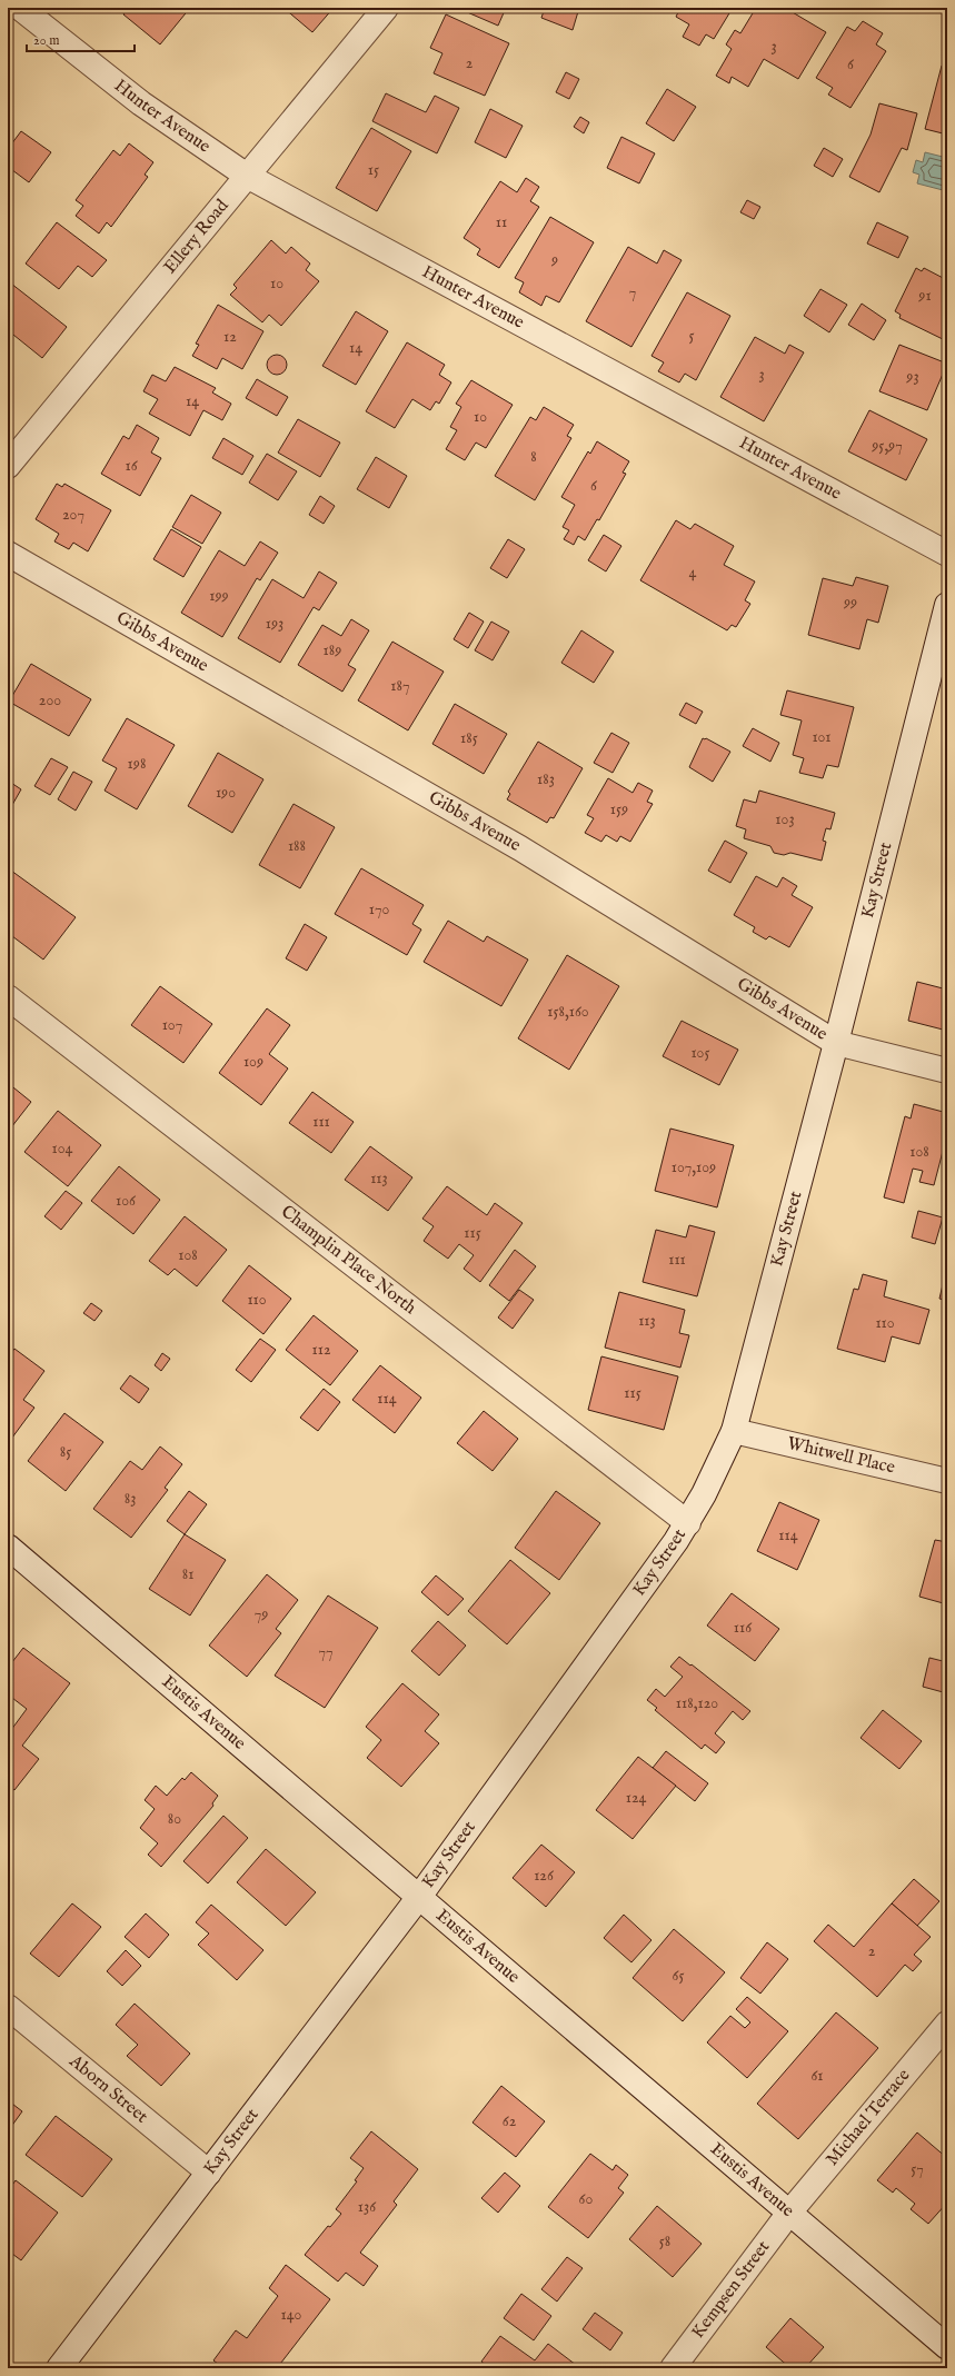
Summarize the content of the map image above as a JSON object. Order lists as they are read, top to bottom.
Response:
{
  "streets": {
    "street": [
      "Hunter Avenue",
      "Ellery Road",
      "Gibbs Avenue",
      "Kay Street",
      "Champlin Place North",
      "Whitwell Place",
      "Eustis Avenue",
      "Aborn Street",
      "Michael Terrace",
      "Kempsen Street"
    ]
  },
  "crossings": [
    ["Hunter Avenue", "Ellery Road"],
    ["Gibbs Avenue", "Kay Street"],
    ["Kay Street", "Champlin Place North"],
    ["Kay Street", "Whitwell Place"],
    ["Kay Street", "Eustis Avenue"],
    ["Kay Street", "Aborn Street"],
    ["Eustis Avenue", "Michael Terrace"],
    ["Eustis Avenue", "Kempsen Street"],
    ["Michael Terrace", "Kempsen Street"]
  ],
  "house_numbers": [
    "3",
    "2",
    "6",
    "15",
    "11",
    "9",
    "10",
    "7",
    "91",
    "5",
    "12",
    "14",
    "3",
    "93",
    "14",
    "10",
    "95,97",
    "8",
    "16",
    "6",
    "207",
    "4",
    "199",
    "99",
    "193",
    "189",
    "187",
    "200",
    "101",
    "185",
    "198",
    "183",
    "190",
    "159",
    "103",
    "188",
    "170",
    "158,160",
    "107",
    "105",
    "109",
    "111",
    "104",
    "108",
    "107,109",
    "113",
    "106",
    "115",
    "108",
    "111",
    "110",
    "113",
    "110",
    "112",
    "115",
    "114",
    "85",
    "83",
    "114",
    "81",
    "79",
    "116",
    "77",
    "118,120",
    "124",
    "80",
    "126",
    "2",
    "65",
    "61",
    "62",
    "57",
    "60",
    "136",
    "58",
    "140"
  ],
  "scale_bar": "20 m"
}
